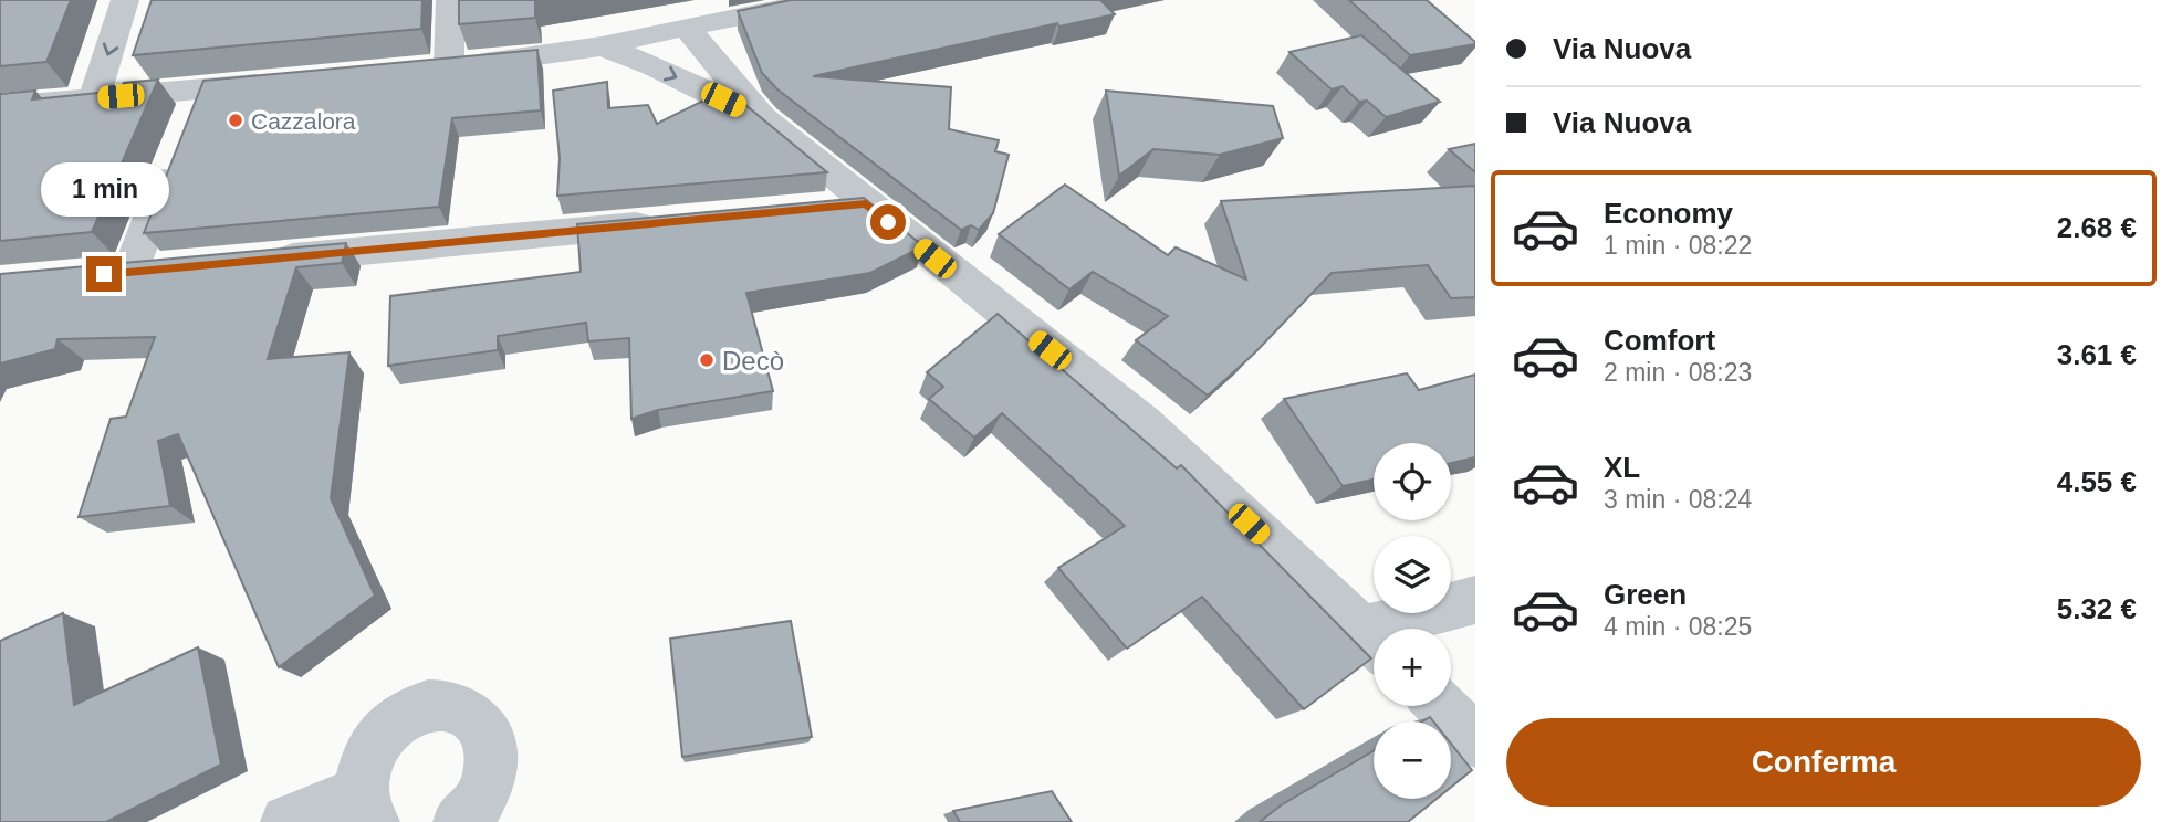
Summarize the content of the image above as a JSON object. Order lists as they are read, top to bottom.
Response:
{
  "places": ["Cazzalora", "Decò"],
  "page": {
    "banner": ["Via Nuova", "Via Nuova"],
    "bubble": "1 min",
    "list": [
      {
        "name": "Economy",
        "note": "1 min · 08:22",
        "value": "2.68 €"
      },
      {
        "name": "Comfort",
        "note": "2 min · 08:23",
        "value": "3.61 €"
      },
      {
        "name": "XL",
        "note": "3 min · 08:24",
        "value": "4.55 €"
      },
      {
        "name": "Green",
        "note": "4 min · 08:25",
        "value": "5.32 €"
      }
    ],
    "map_buttons": ["+", "−"],
    "buttons": "Conferma"
  }
}
